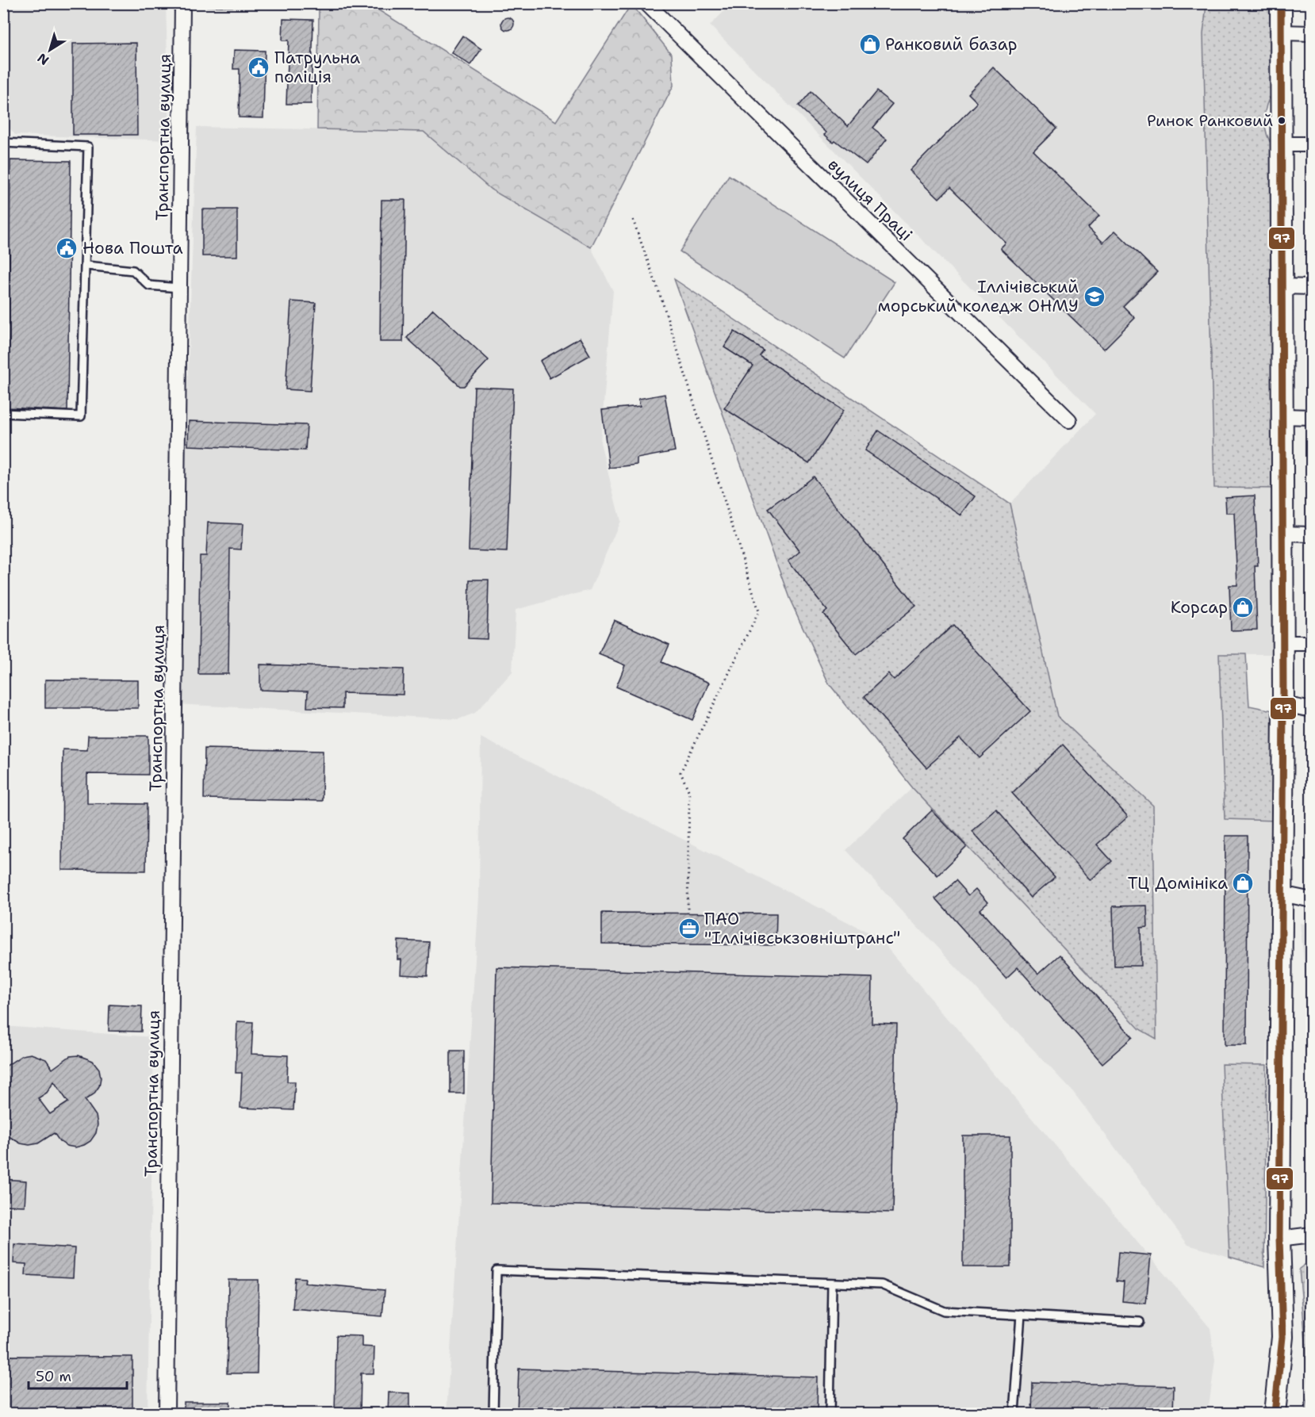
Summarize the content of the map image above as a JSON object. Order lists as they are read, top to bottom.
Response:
{
  "streets": {
    "street": ["Транспортна вулиця", "вулиця Праці"]
  },
  "places": {
    "shop": ["Ранковий базар", "Корсар", "ТЦ Домініка"],
    "public building": ["Патрульна поліція", "Нова Пошта"],
    "other": ["Ринок Ранковий"],
    "school or university": ["Іллічівський морський коледж ОНМУ"],
    "office": ["ПАО \"Іллічівськзовніштранс\""]
  },
  "lines": ["transit line 97"],
  "scale_bar": "50 m",
  "north": "bottom left"
}
